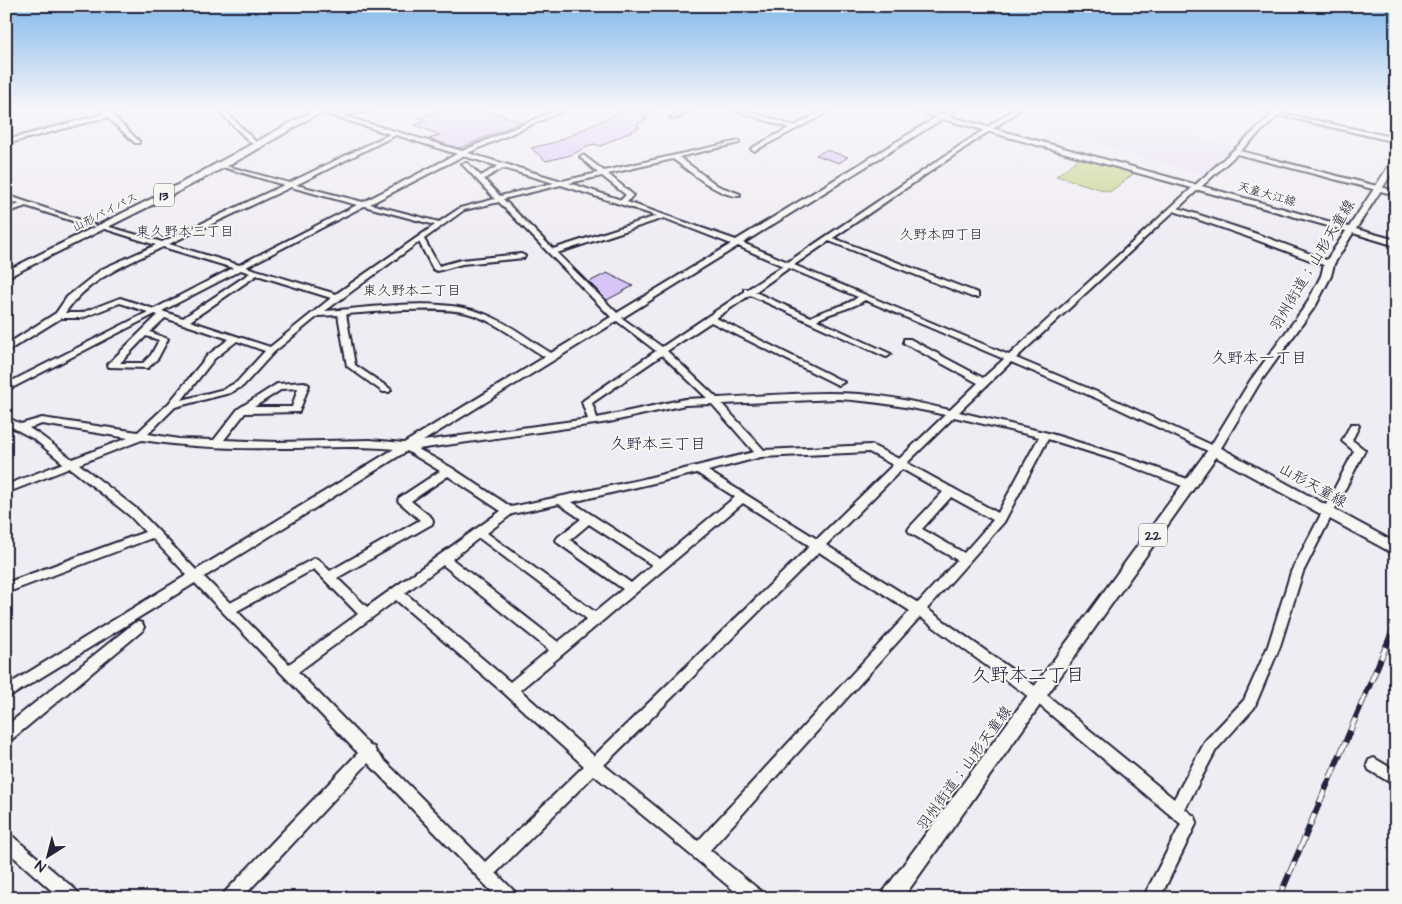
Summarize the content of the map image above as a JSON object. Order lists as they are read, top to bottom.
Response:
{
  "streets": {
    "highway": ["13", "山形バイパス"],
    "main road": [
      "天童大江線",
      "羽州街道；山形天童線",
      "山形天童線",
      "22"
    ]
  },
  "crossings": [
    ["天童大江線", "羽州街道；山形天童線"],
    ["羽州街道；山形天童線", "山形天童線"]
  ],
  "districts": [
    "東久野本三丁目",
    "久野本四丁目",
    "東久野本二丁目",
    "久野本一丁目",
    "久野本三丁目",
    "久野本二丁目"
  ],
  "north": "bottom left"
}
